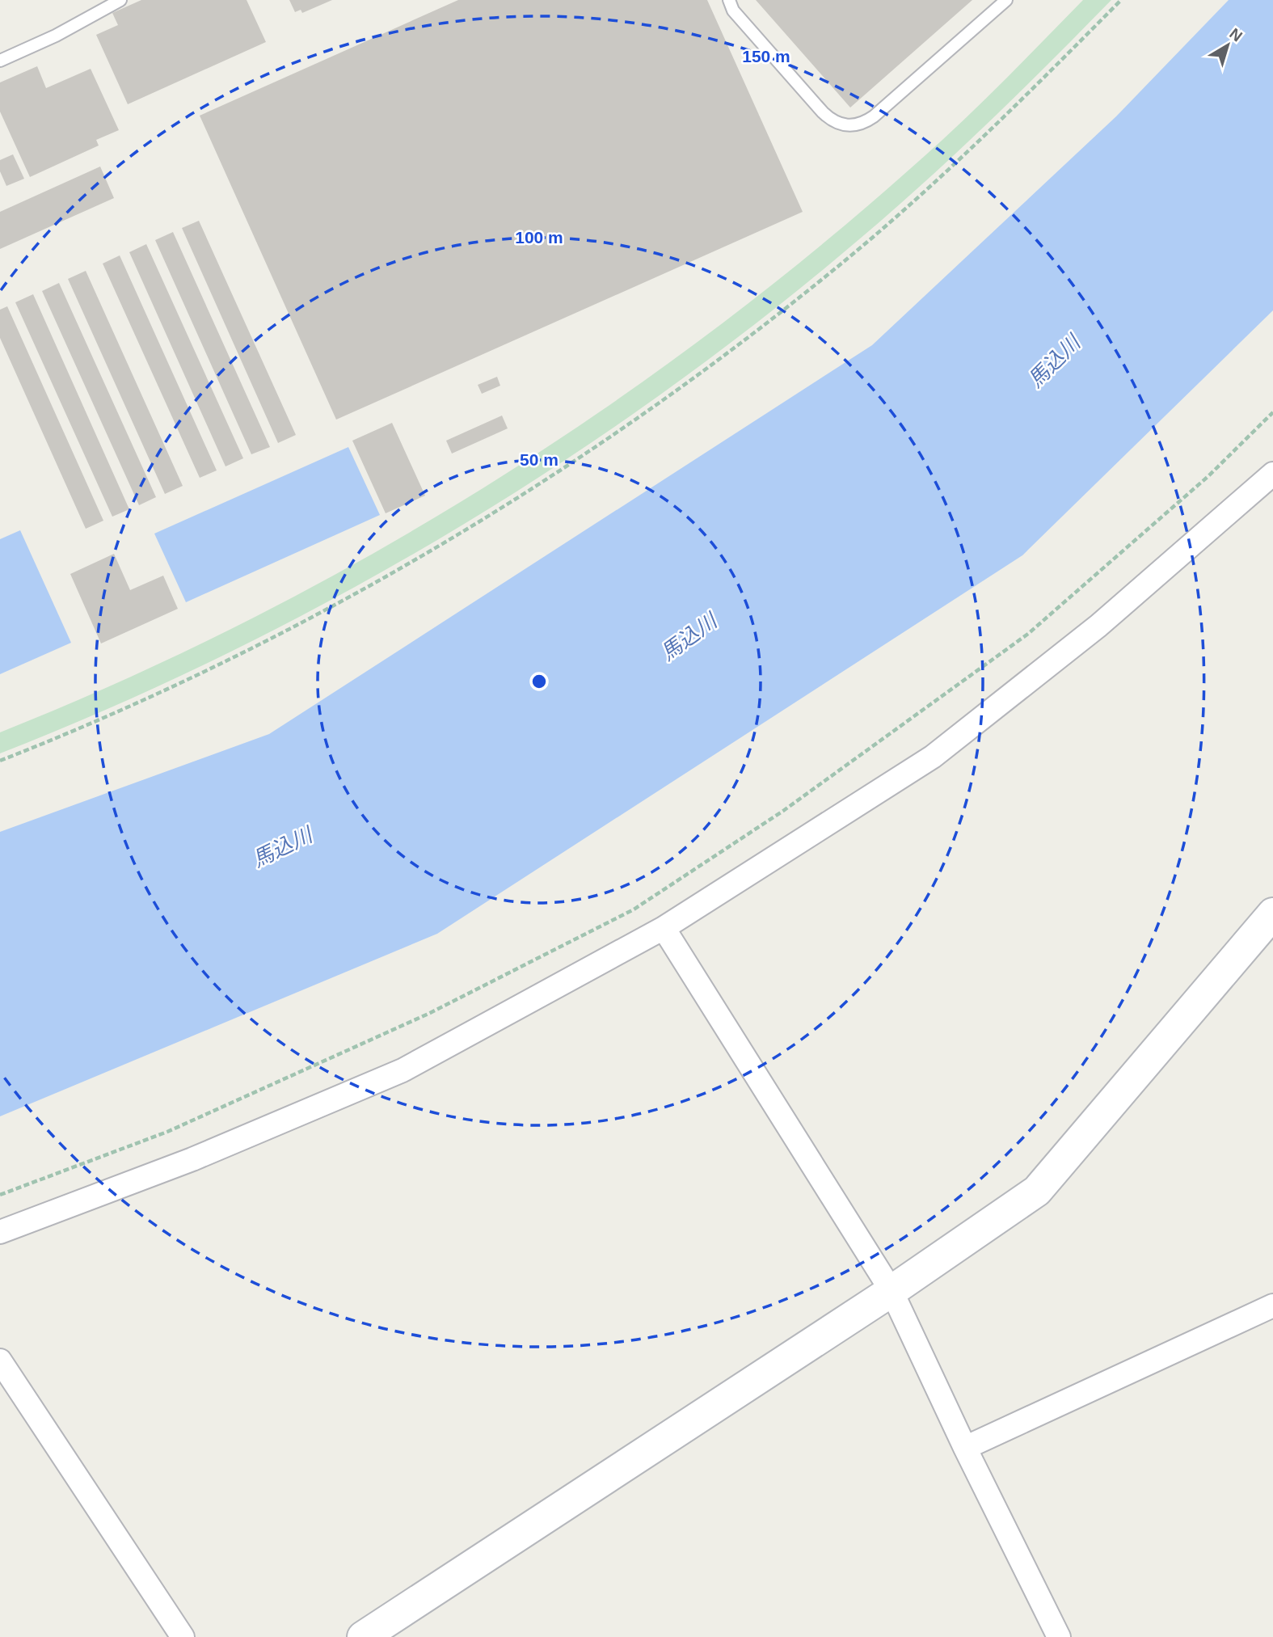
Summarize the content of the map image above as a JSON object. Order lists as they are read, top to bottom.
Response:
{
  "water": ["馬込川"],
  "north": "top right",
  "rings": ["150 m", "100 m", "50 m"]
}
